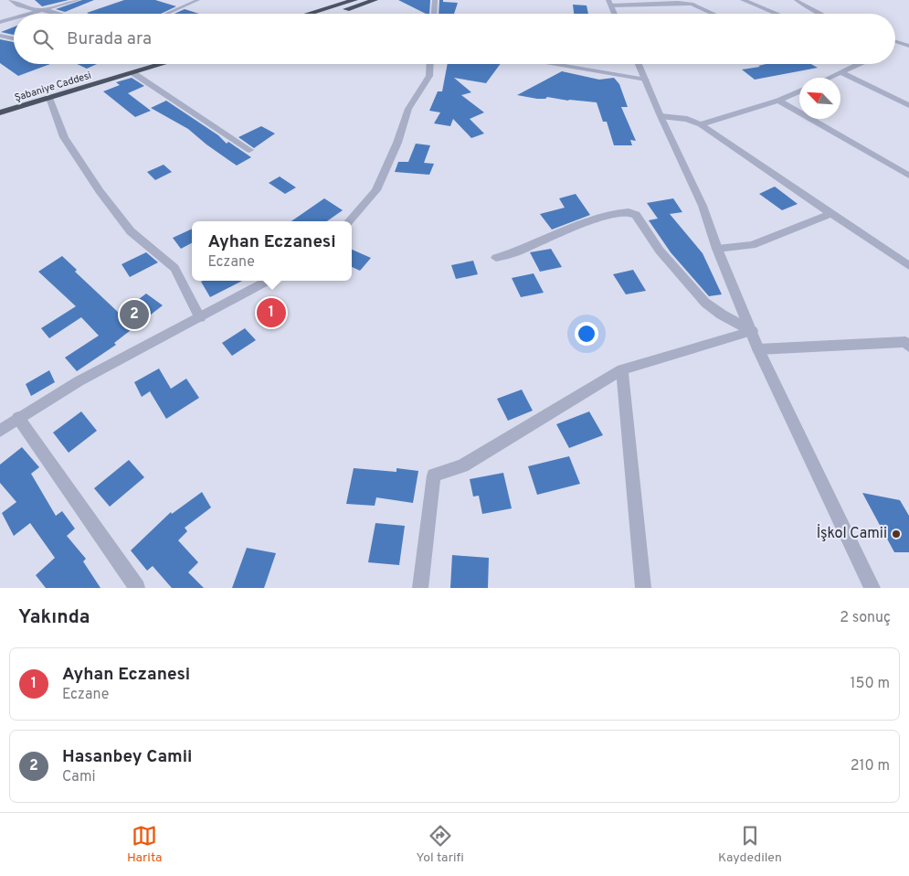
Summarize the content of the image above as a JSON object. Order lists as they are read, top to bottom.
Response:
{
  "streets": {
    "highway": ["Şabaniye Caddesi"]
  },
  "places": ["İşkol Camii"],
  "north": "top left",
  "page": {
    "search": "Burada ara",
    "popup": ["Ayhan Eczanesi", "Eczane"],
    "pins": ["1", "2"],
    "heading": ["Yakında", "2 sonuç"],
    "list": [
      {
        "mark": "1",
        "name": "Ayhan Eczanesi",
        "note": "Eczane",
        "value": "150 m"
      },
      {
        "mark": "2",
        "name": "Hasanbey Camii",
        "note": "Cami",
        "value": "210 m"
      }
    ],
    "nav": ["Harita", "Yol tarifi", "Kaydedilen"]
  }
}
